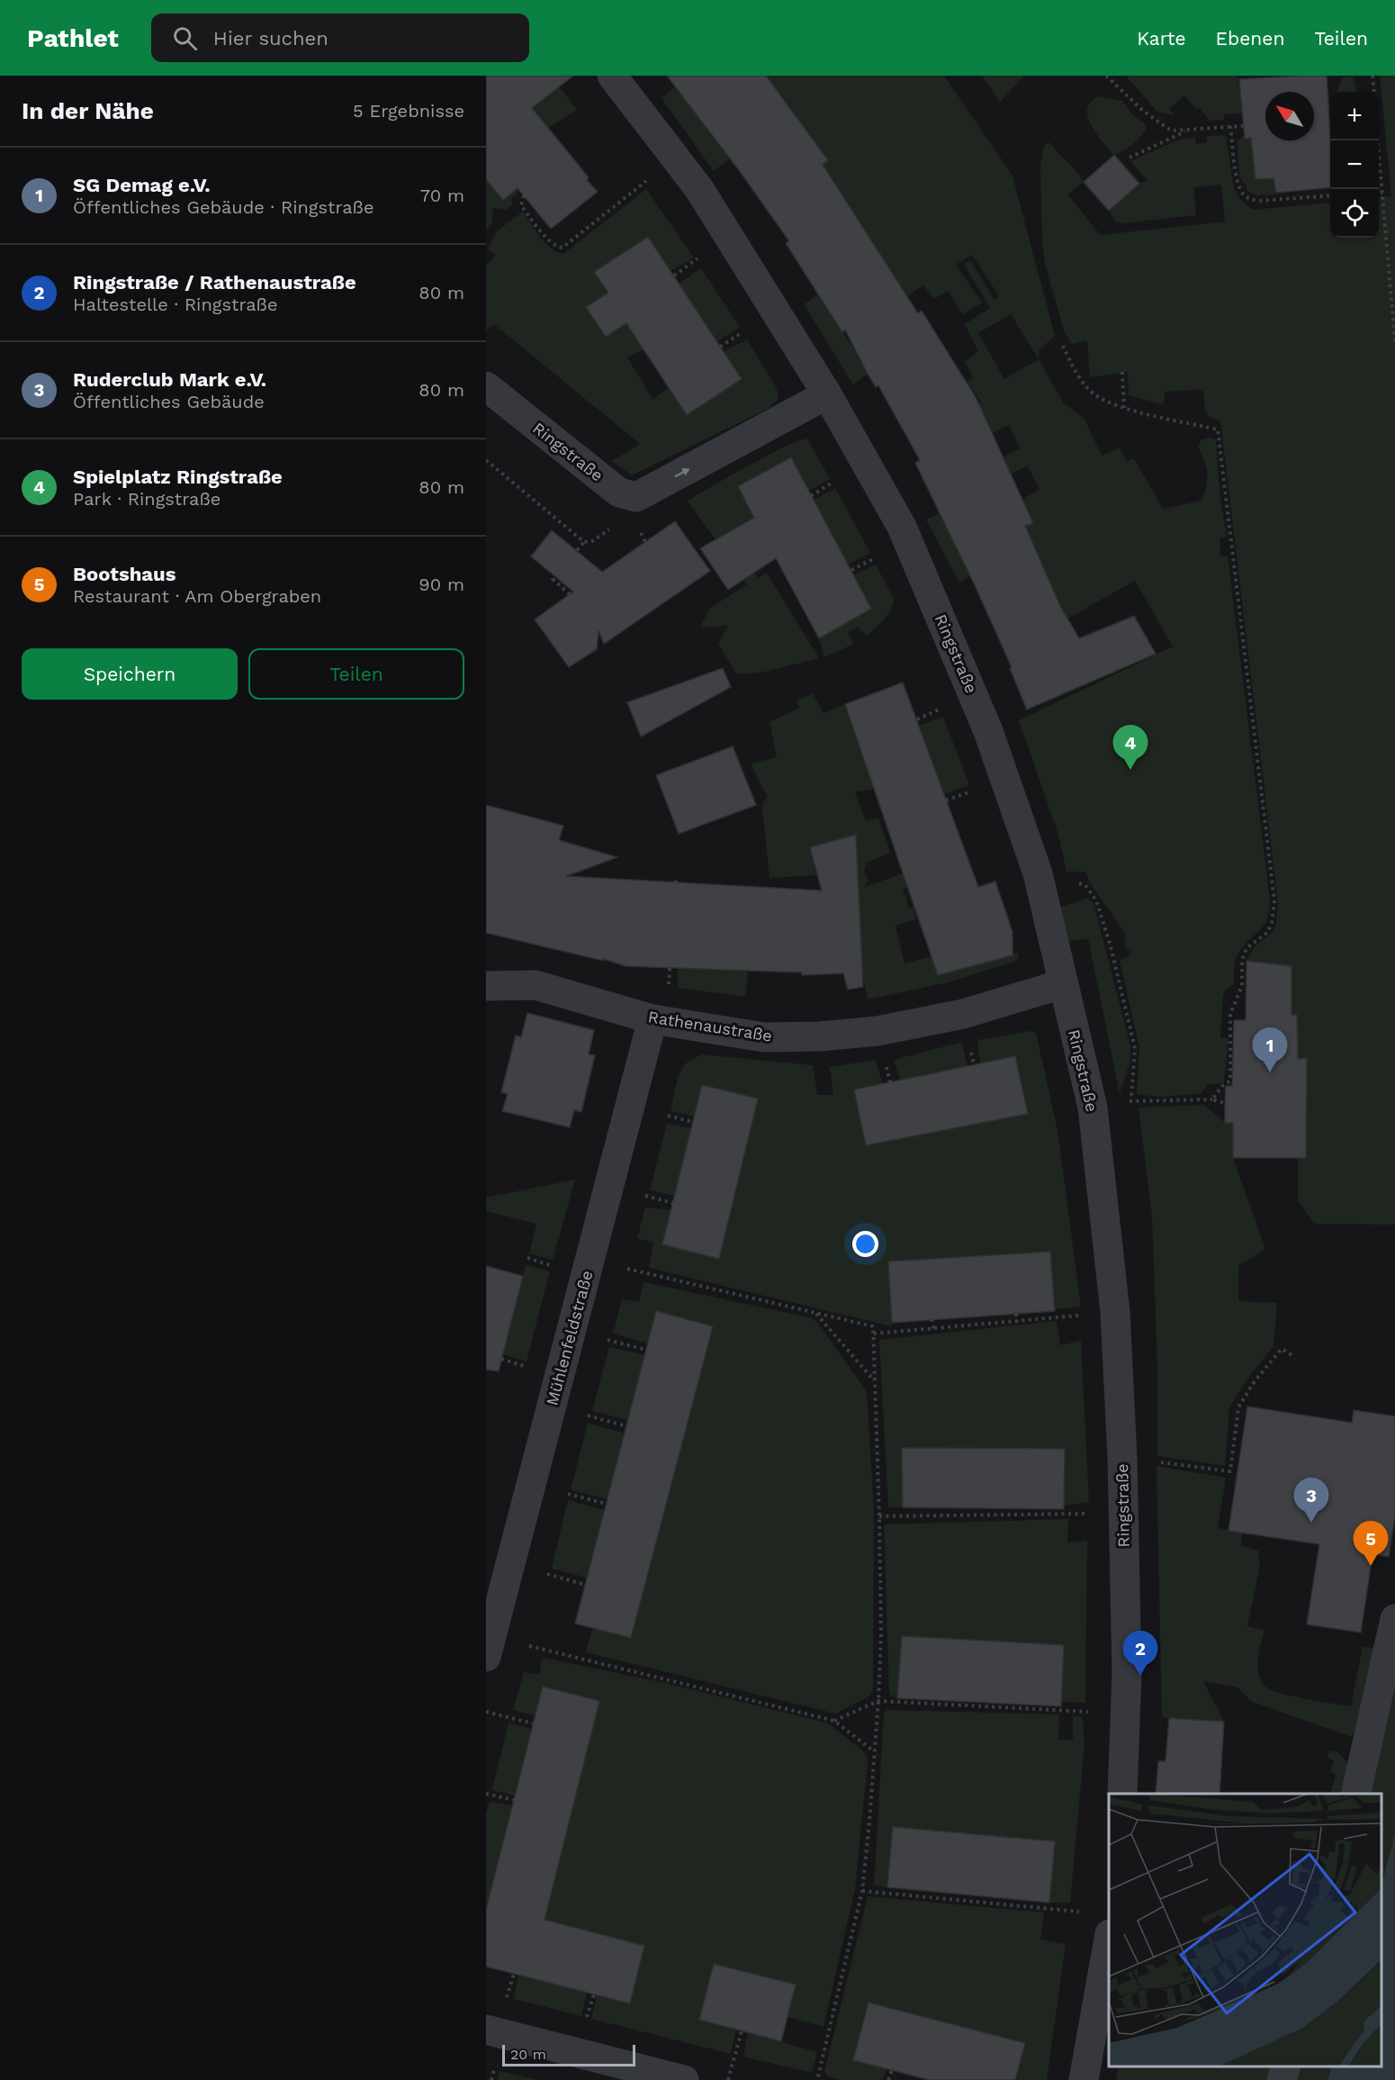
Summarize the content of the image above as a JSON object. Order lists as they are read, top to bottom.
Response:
{
  "streets": {
    "street": ["Ringstraße", "Rathenaustraße", "Mühlenfeldstraße"]
  },
  "crossings": [
    ["Ringstraße", "Rathenaustraße"],
    ["Rathenaustraße", "Mühlenfeldstraße"]
  ],
  "scale_bar": "20 m",
  "north": "top left",
  "page": {
    "header": "Pathlet",
    "search": "Hier suchen",
    "nav": ["Karte", "Ebenen", "Teilen"],
    "heading": ["In der Nähe", "5 Ergebnisse"],
    "map_buttons": ["+", "−"],
    "list": [
      {
        "mark": "1",
        "name": "SG Demag e.V.",
        "note": "Öffentliches Gebäude · Ringstraße",
        "value": "70 m"
      },
      {
        "mark": "2",
        "name": "Ringstraße / Rathenaustraße",
        "note": "Haltestelle · Ringstraße",
        "value": "80 m"
      },
      {
        "mark": "3",
        "name": "Ruderclub Mark e.V.",
        "note": "Öffentliches Gebäude",
        "value": "80 m"
      },
      {
        "mark": "4",
        "name": "Spielplatz Ringstraße",
        "note": "Park · Ringstraße",
        "value": "80 m"
      },
      {
        "mark": "5",
        "name": "Bootshaus",
        "note": "Restaurant · Am Obergraben",
        "value": "90 m"
      }
    ],
    "buttons": ["Speichern", "Teilen"],
    "pins": [
      "4",
      "1",
      "3",
      "5",
      "2"
    ],
    "scale": "20 m"
  }
}
